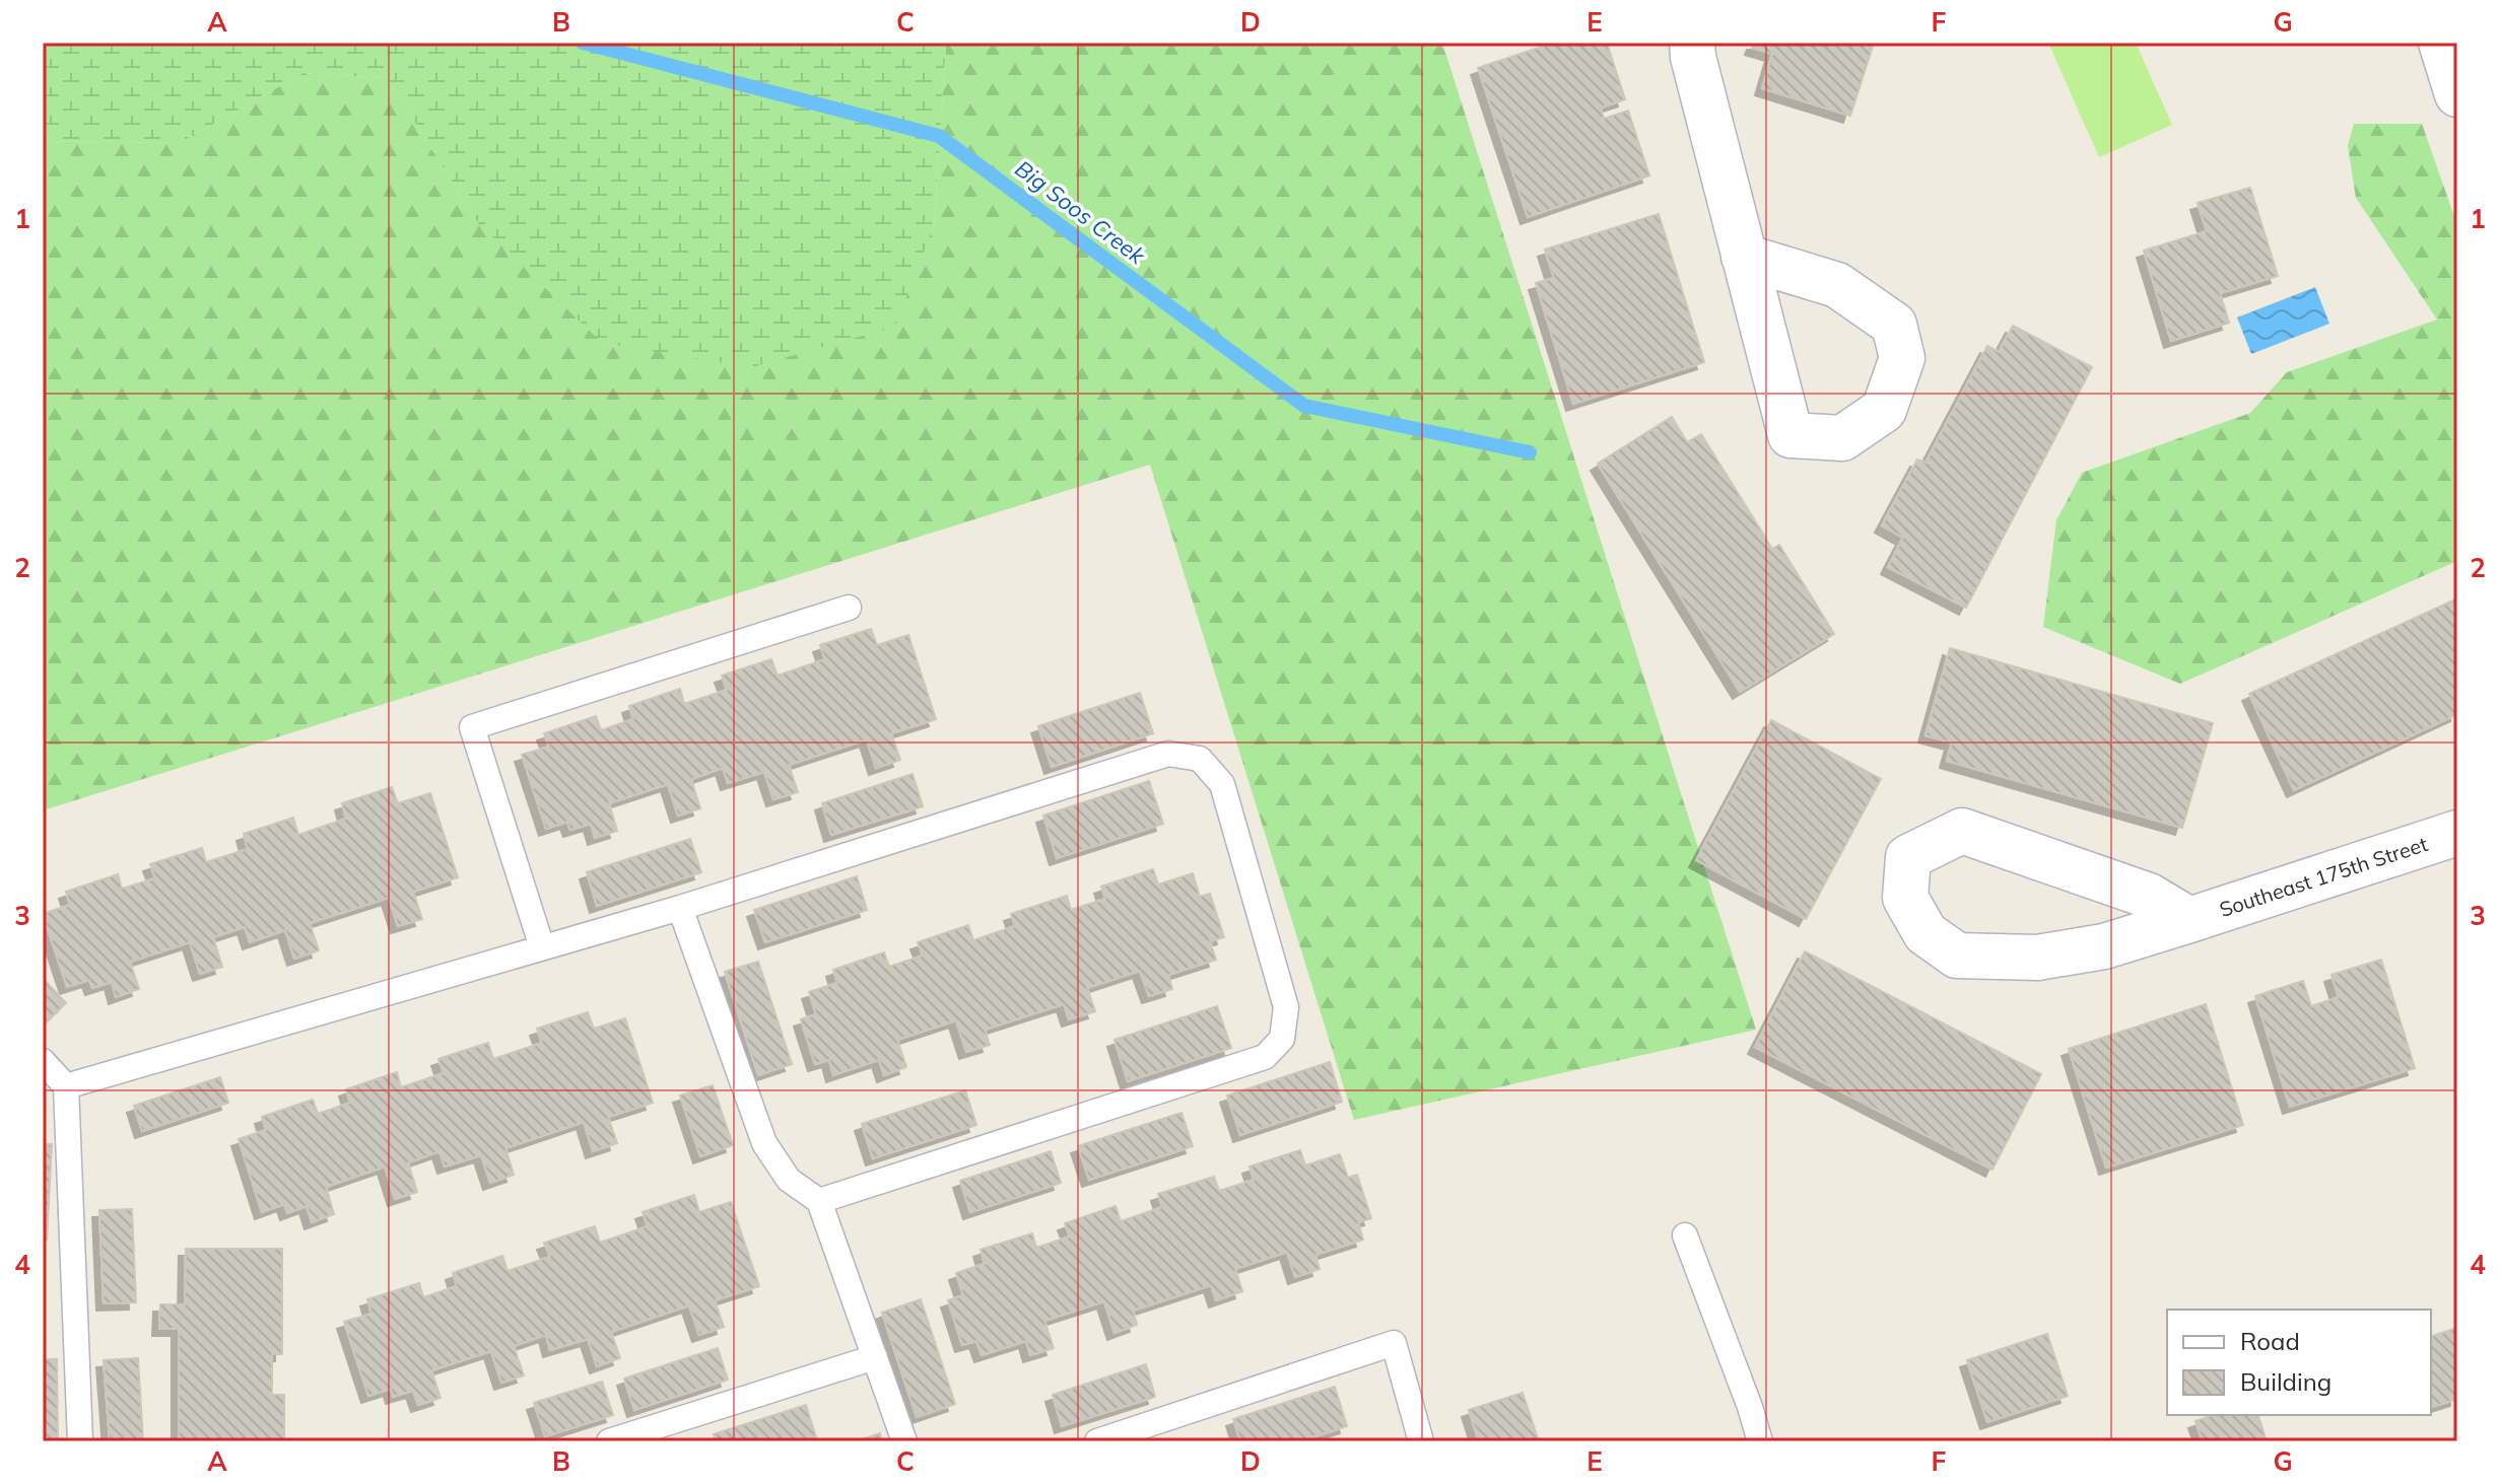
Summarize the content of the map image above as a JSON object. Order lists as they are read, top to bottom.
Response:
{
  "streets": {
    "street": ["Southeast 175th Street"]
  },
  "water": ["Big Soos Creek"],
  "legend": ["Road", "Building"],
  "grid": {
    "columns": [
      "A",
      "B",
      "C",
      "D",
      "E",
      "F",
      "G"
    ],
    "rows": [
      "1",
      "2",
      "3",
      "4"
    ]
  }
}
